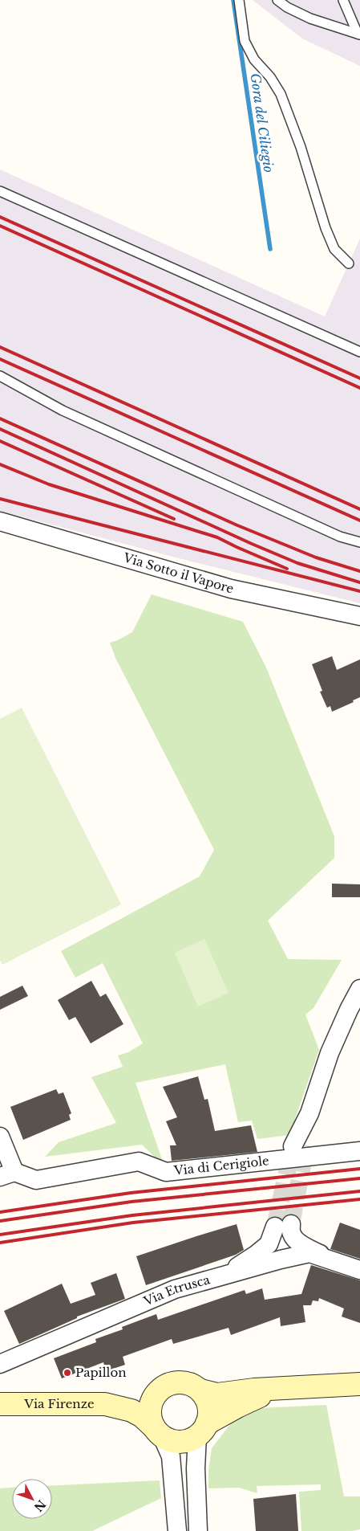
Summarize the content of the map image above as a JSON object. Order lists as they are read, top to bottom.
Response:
{
  "streets": {
    "main road": ["Via Firenze"],
    "street": ["Via Sotto il Vapore", "Via di Cerigiole", "Via Etrusca"]
  },
  "water": ["Gora del Ciliegio"],
  "places": ["Papillon"],
  "north": "bottom right"
}
